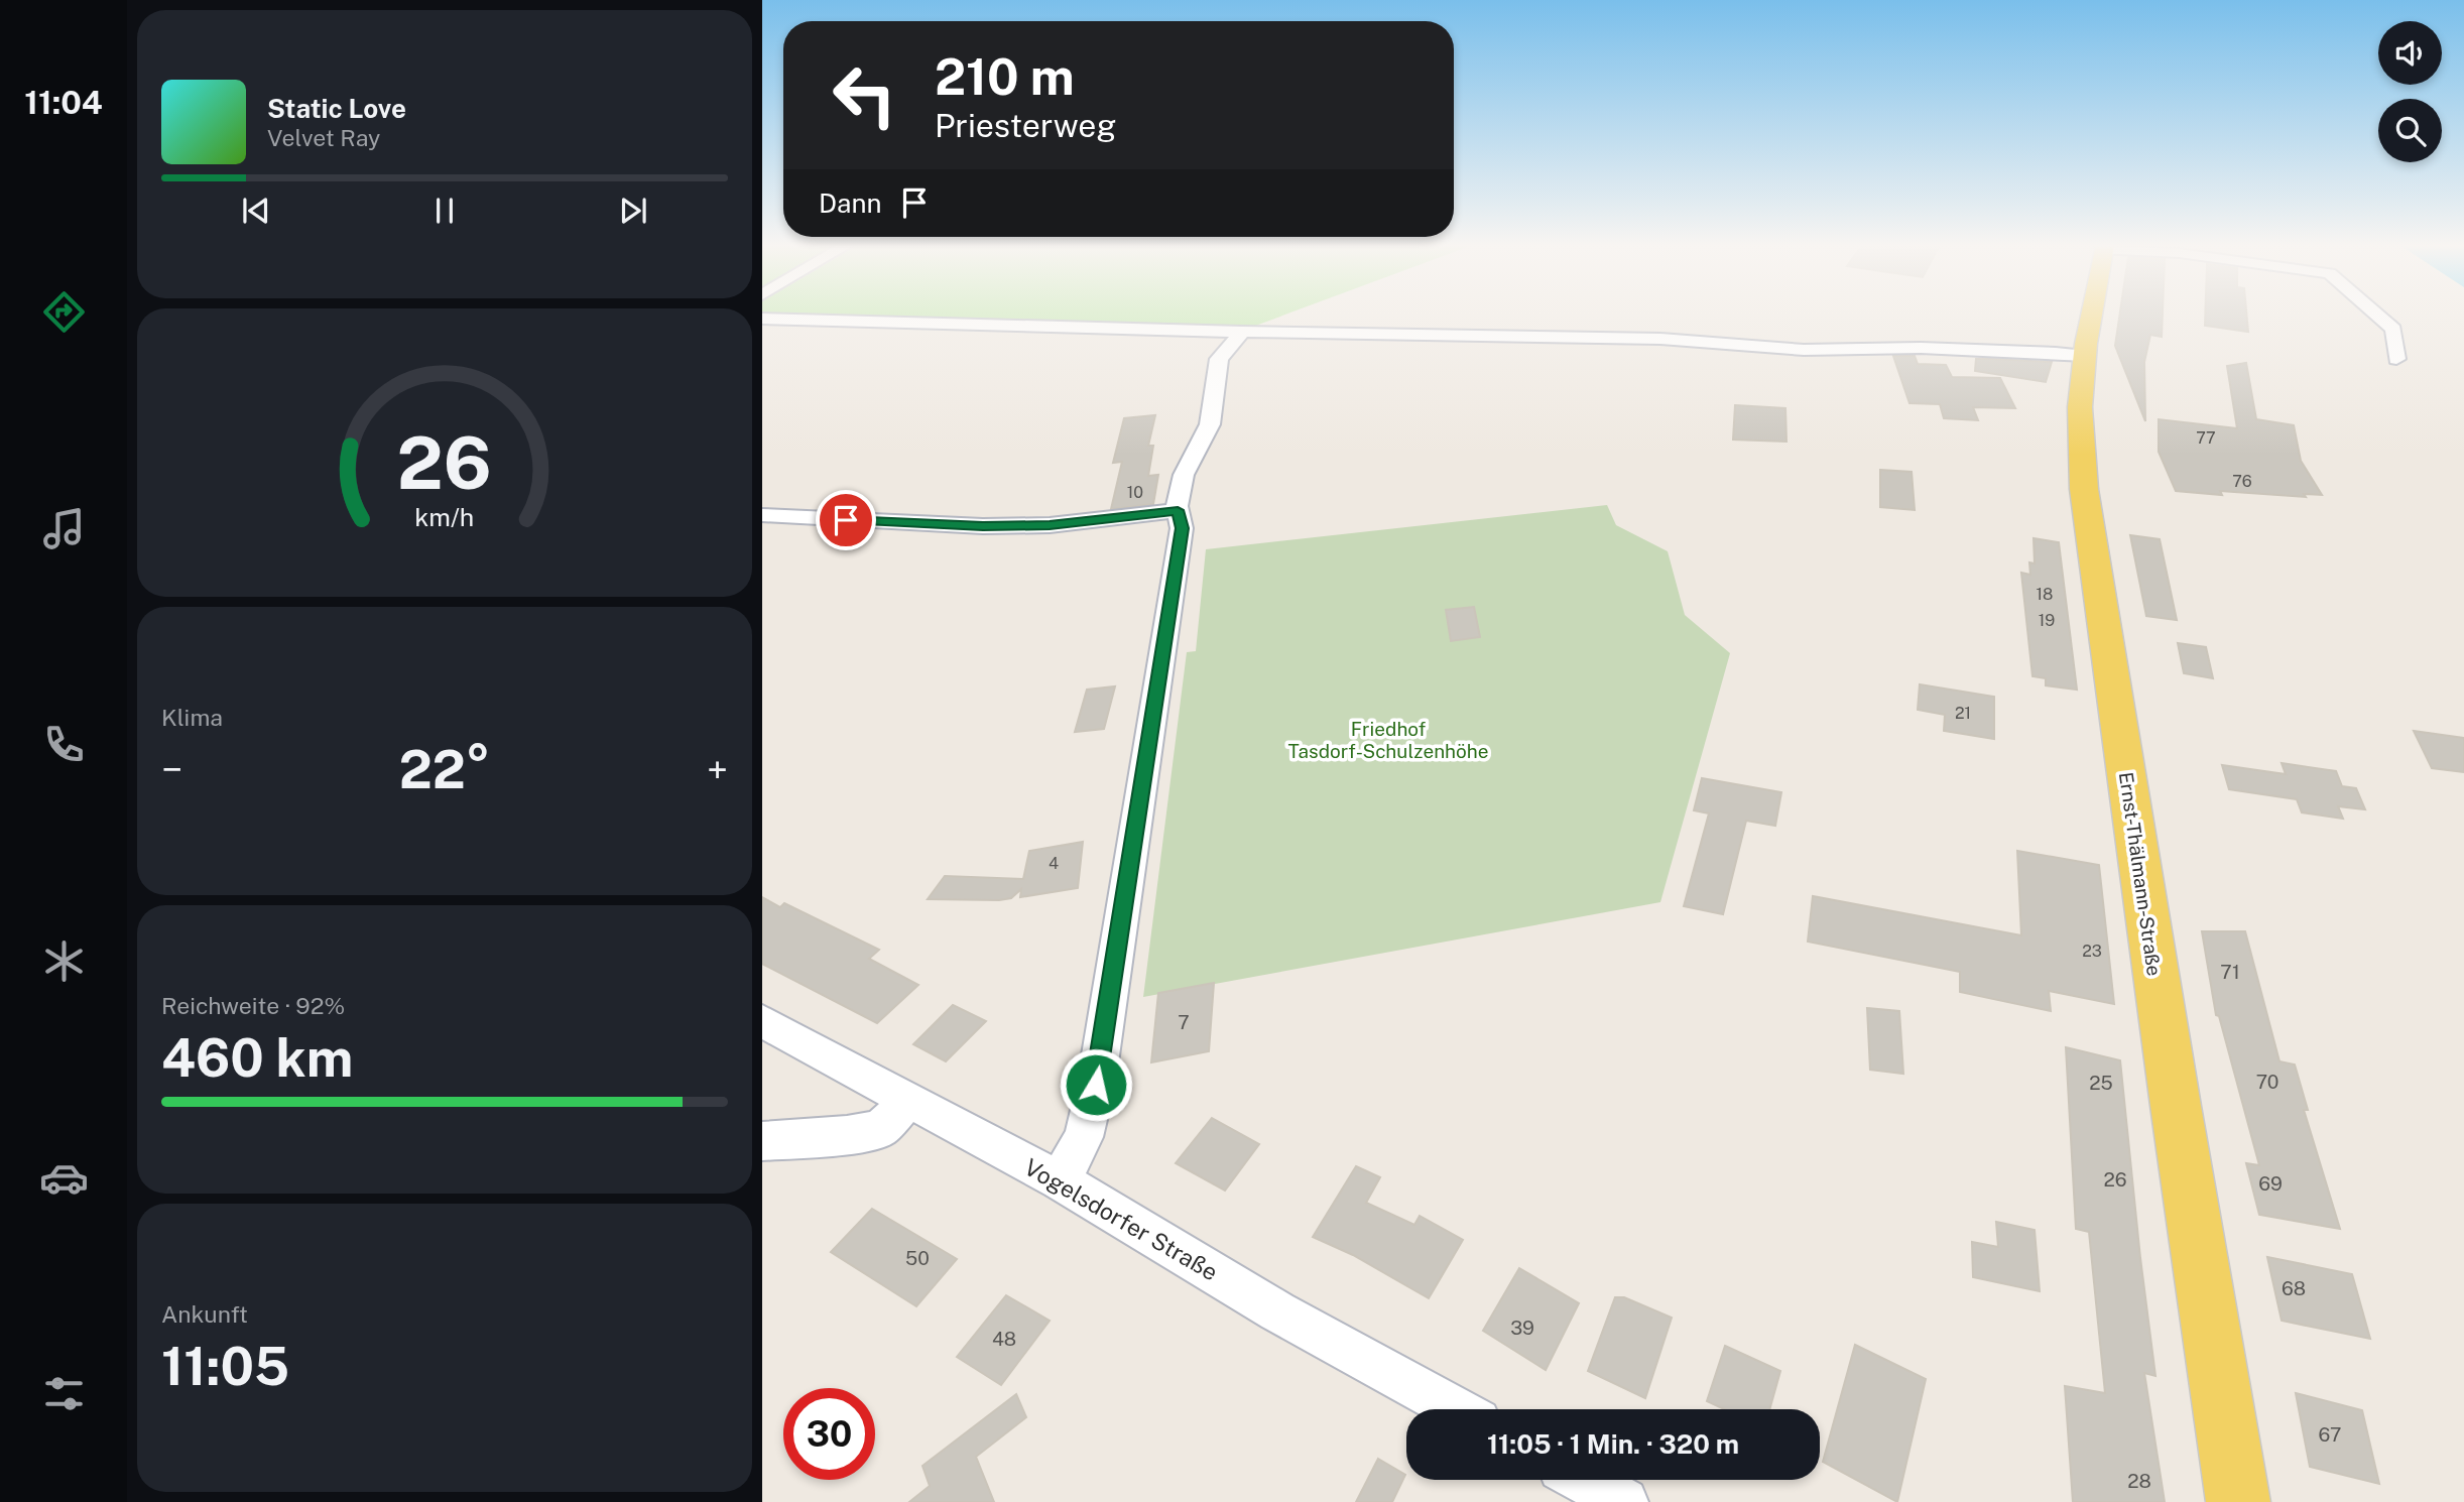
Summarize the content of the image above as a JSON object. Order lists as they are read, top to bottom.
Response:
{
  "streets": {
    "main road": ["Ernst-Thälmann-Straße"],
    "street": ["Vogelsdorfer Straße"]
  },
  "parks": ["Friedhof Tasdorf-Schulzenhöhe"],
  "house_numbers": [
    "77",
    "76",
    "10",
    "18",
    "19",
    "21",
    "4",
    "23",
    "71",
    "7",
    "70",
    "25",
    "26",
    "69",
    "50",
    "68",
    "39",
    "48",
    "67",
    "28"
  ],
  "page": {
    "tabs": "11:04",
    "turn": ["210 m", "Priesterweg"],
    "song": ["Static Love", "Velvet Ray"],
    "then": "Dann",
    "tile": [
      "Klima",
      ["Reichweite · 92%", "460 km"],
      ["Ankunft", "11:05"]
    ],
    "heat": ["−", "22°", "+"],
    "limit": "30",
    "trip": "11:05 · 1 Min. · 320 m",
    "gauge": ["26", "km/h"]
  }
}
